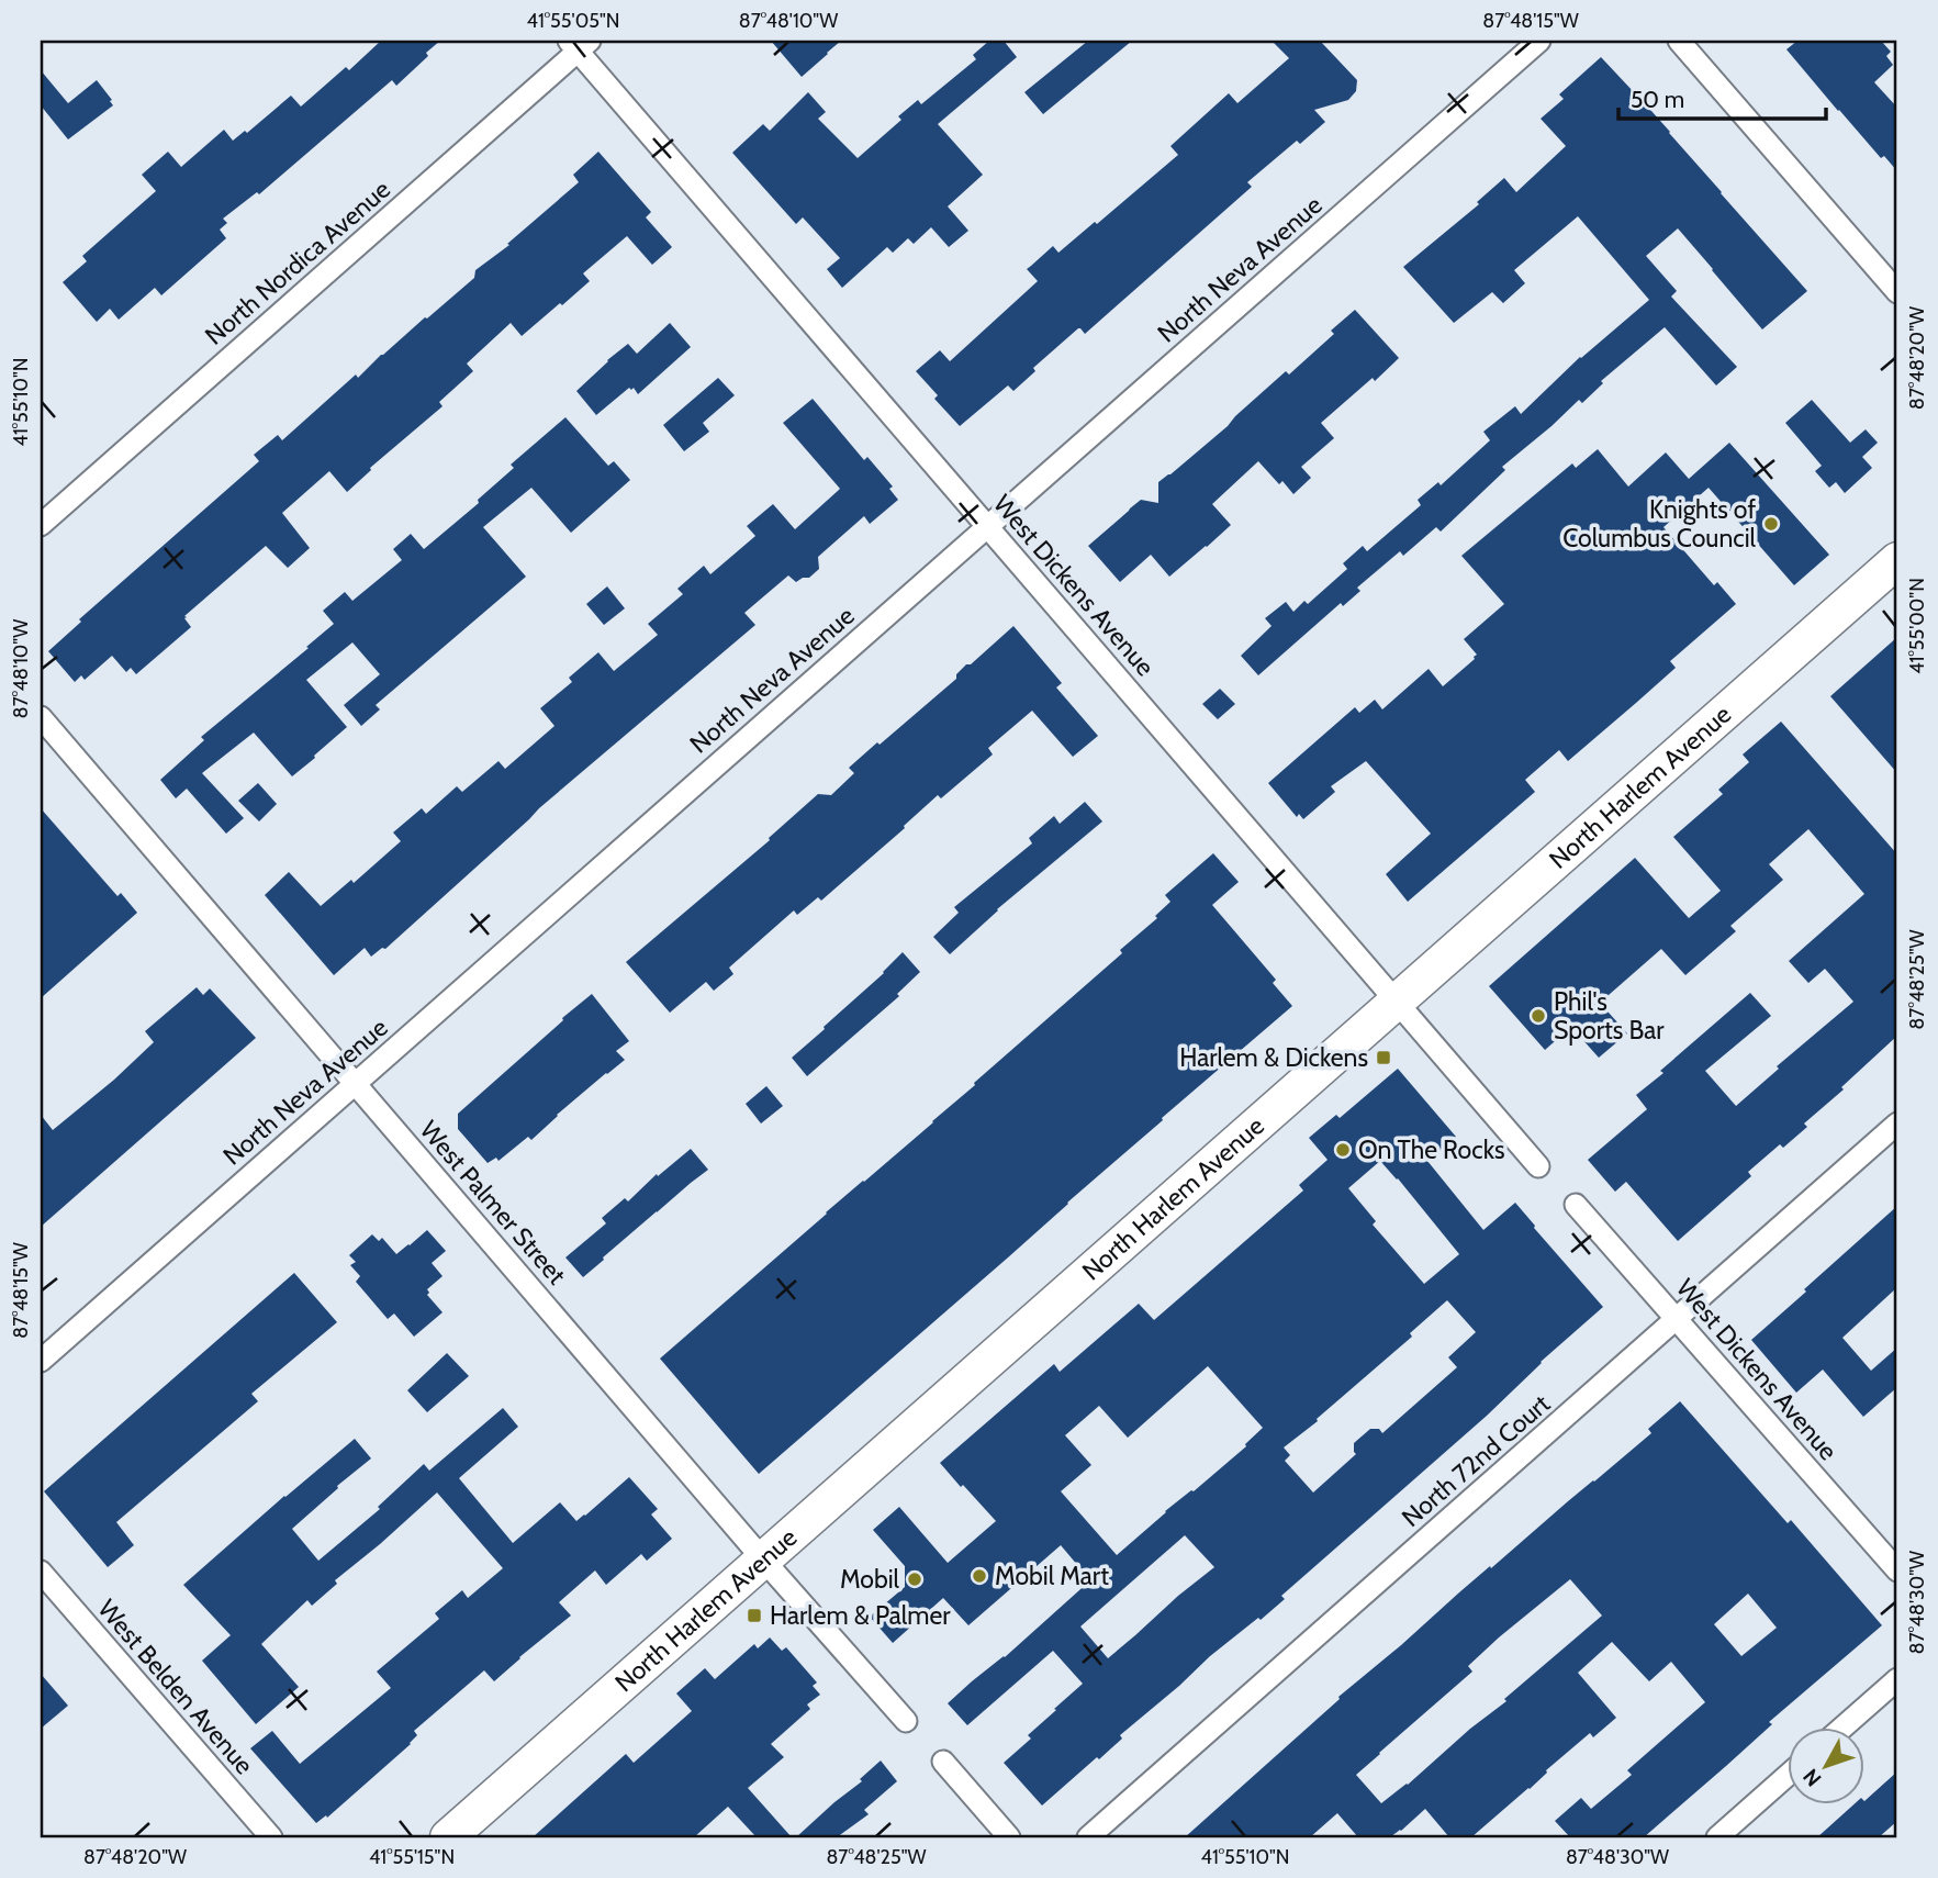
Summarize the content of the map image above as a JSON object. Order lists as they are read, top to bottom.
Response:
{
  "streets": {
    "main road": ["North Harlem Avenue"],
    "street": [
      "North Nordica Avenue",
      "North Neva Avenue",
      "West Dickens Avenue",
      "West Palmer Street",
      "North 72nd Court",
      "West Belden Avenue"
    ]
  },
  "crossings": [
    ["North Nordica Avenue", "West Dickens Avenue"],
    ["North Neva Avenue", "West Dickens Avenue"],
    ["North Neva Avenue", "West Palmer Street"],
    ["West Dickens Avenue", "North Harlem Avenue"],
    ["West Dickens Avenue", "North 72nd Court"],
    ["North Harlem Avenue", "West Palmer Street"]
  ],
  "places": {
    "other": [
      "Knights of Columbus Council",
      "Phil's Sports Bar",
      "On The Rocks",
      "Mobil Mart",
      "Mobil"
    ],
    "transit": ["Harlem & Dickens", "Harlem & Palmer"]
  },
  "scale_bar": "50 m",
  "north": "bottom left",
  "coordinates": [
    "41°55'05\"N",
    "87°48'10\"W",
    "87°48'15\"W",
    "87°48'20\"W",
    "41°55'10\"N",
    "41°55'00\"N",
    "87°48'25\"W",
    "87°48'30\"W",
    "41°55'15\"N"
  ]
}
